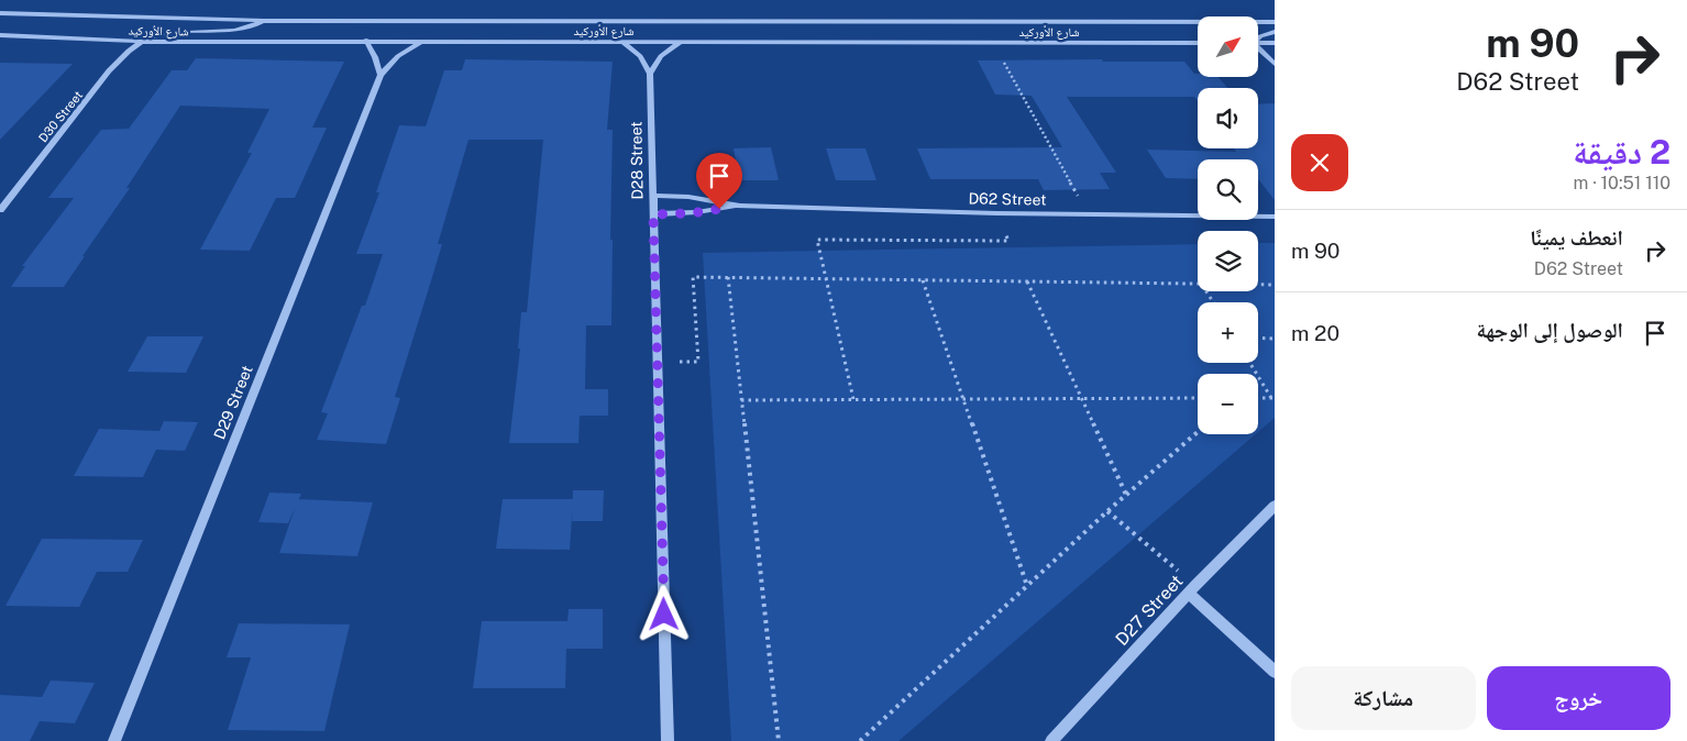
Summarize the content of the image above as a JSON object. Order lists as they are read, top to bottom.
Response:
{
  "streets": {
    "street": [
      "شارع الأوركيد",
      "D30 Street",
      "D28 Street",
      "D62 Street",
      "D29 Street",
      "D27 Street"
    ]
  },
  "crossings": [
    ["شارع الأوركيد", "D30 Street"],
    ["شارع الأوركيد", "D29 Street"],
    ["D28 Street", "D62 Street"]
  ],
  "north": "top right",
  "page": {
    "turn": ["90 m", "D62 Street"],
    "map_buttons": ["+", "−"],
    "heading": ["2 دقيقة", "110 m · 10:51"],
    "list": [
      {
        "name": "انعطف يمينًا",
        "note": "D62 Street",
        "value": "90 m"
      },
      {
        "name": "الوصول إلى الوجهة",
        "value": "20 m"
      }
    ],
    "buttons": ["خروج", "مشاركة"]
  }
}
